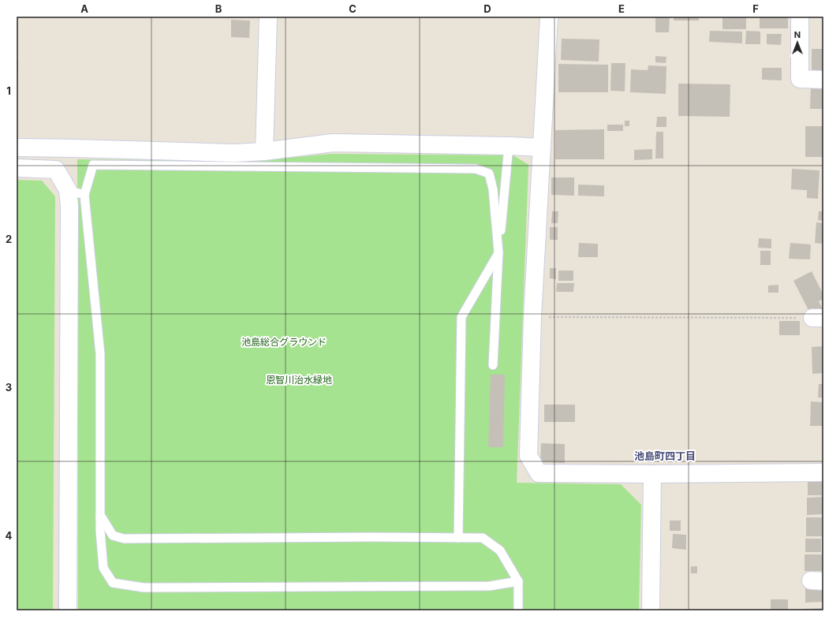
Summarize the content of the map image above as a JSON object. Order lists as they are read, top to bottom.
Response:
{
  "districts": ["池島町四丁目"],
  "parks": ["池島総合グラウンド", "恩智川治水緑地"],
  "north": "top",
  "grid": {
    "columns": [
      "A",
      "B",
      "C",
      "D",
      "E",
      "F"
    ],
    "rows": [
      "1",
      "2",
      "3",
      "4"
    ]
  }
}
